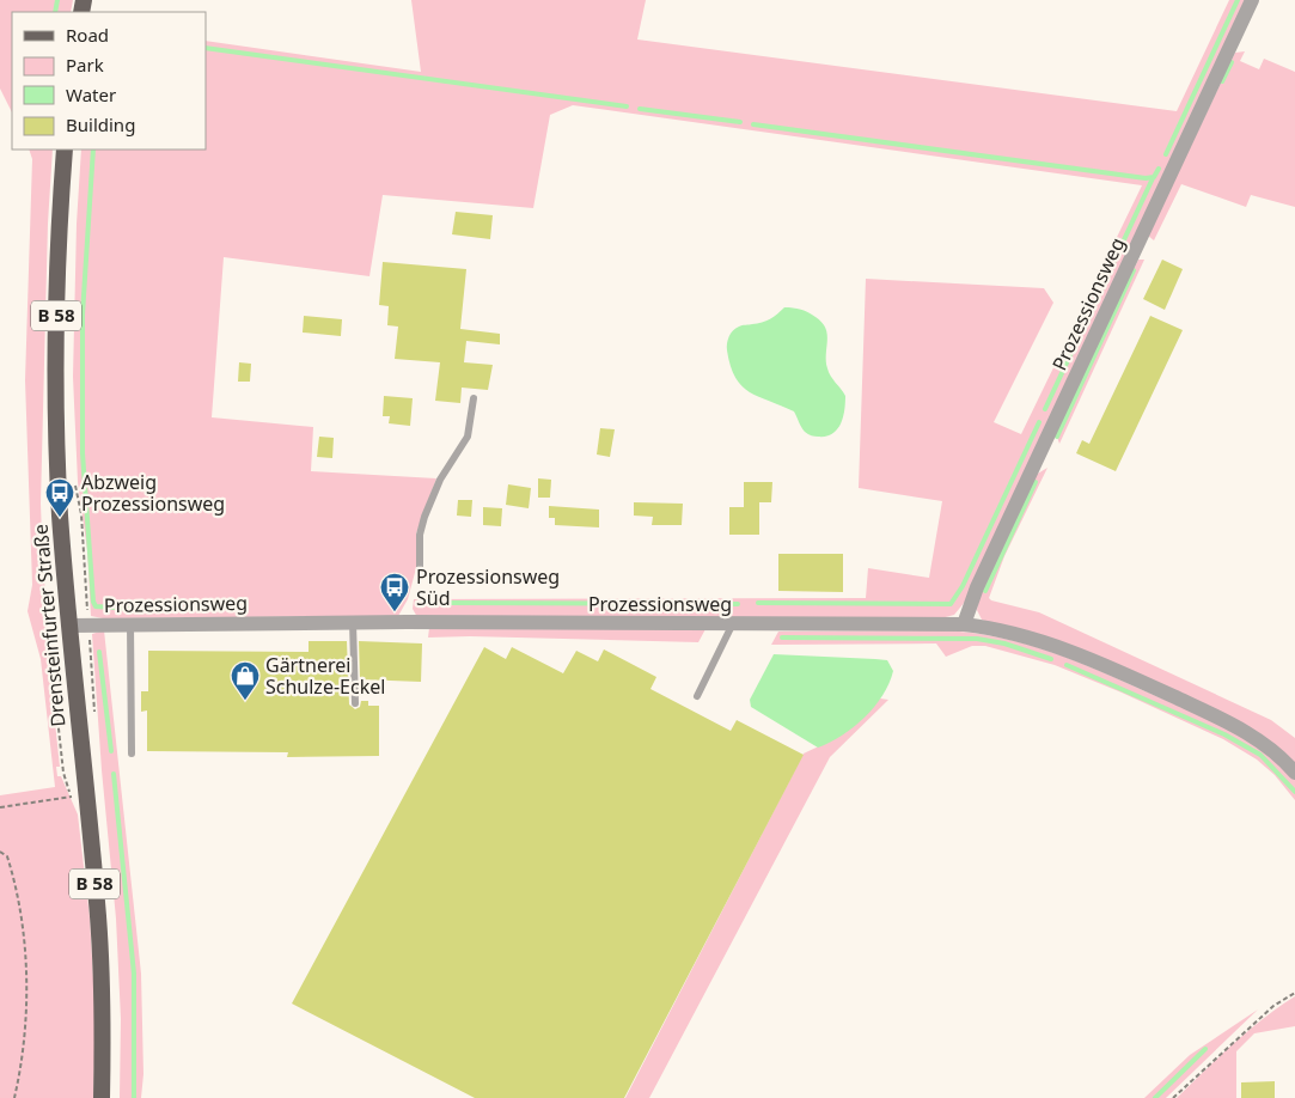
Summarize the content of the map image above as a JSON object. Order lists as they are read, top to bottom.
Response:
{
  "streets": {
    "main road": ["B 58", "Drensteinfurter Straße"],
    "street": ["Prozessionsweg"]
  },
  "crossings": [
    ["Prozessionsweg", "Drensteinfurter Straße"]
  ],
  "places": {
    "bus stop": ["Abzweig Prozessionsweg", "Prozessionsweg Süd"],
    "shop": ["Gärtnerei Schulze-Eckel"]
  },
  "legend": [
    "Road",
    "Park",
    "Water",
    "Building"
  ]
}
